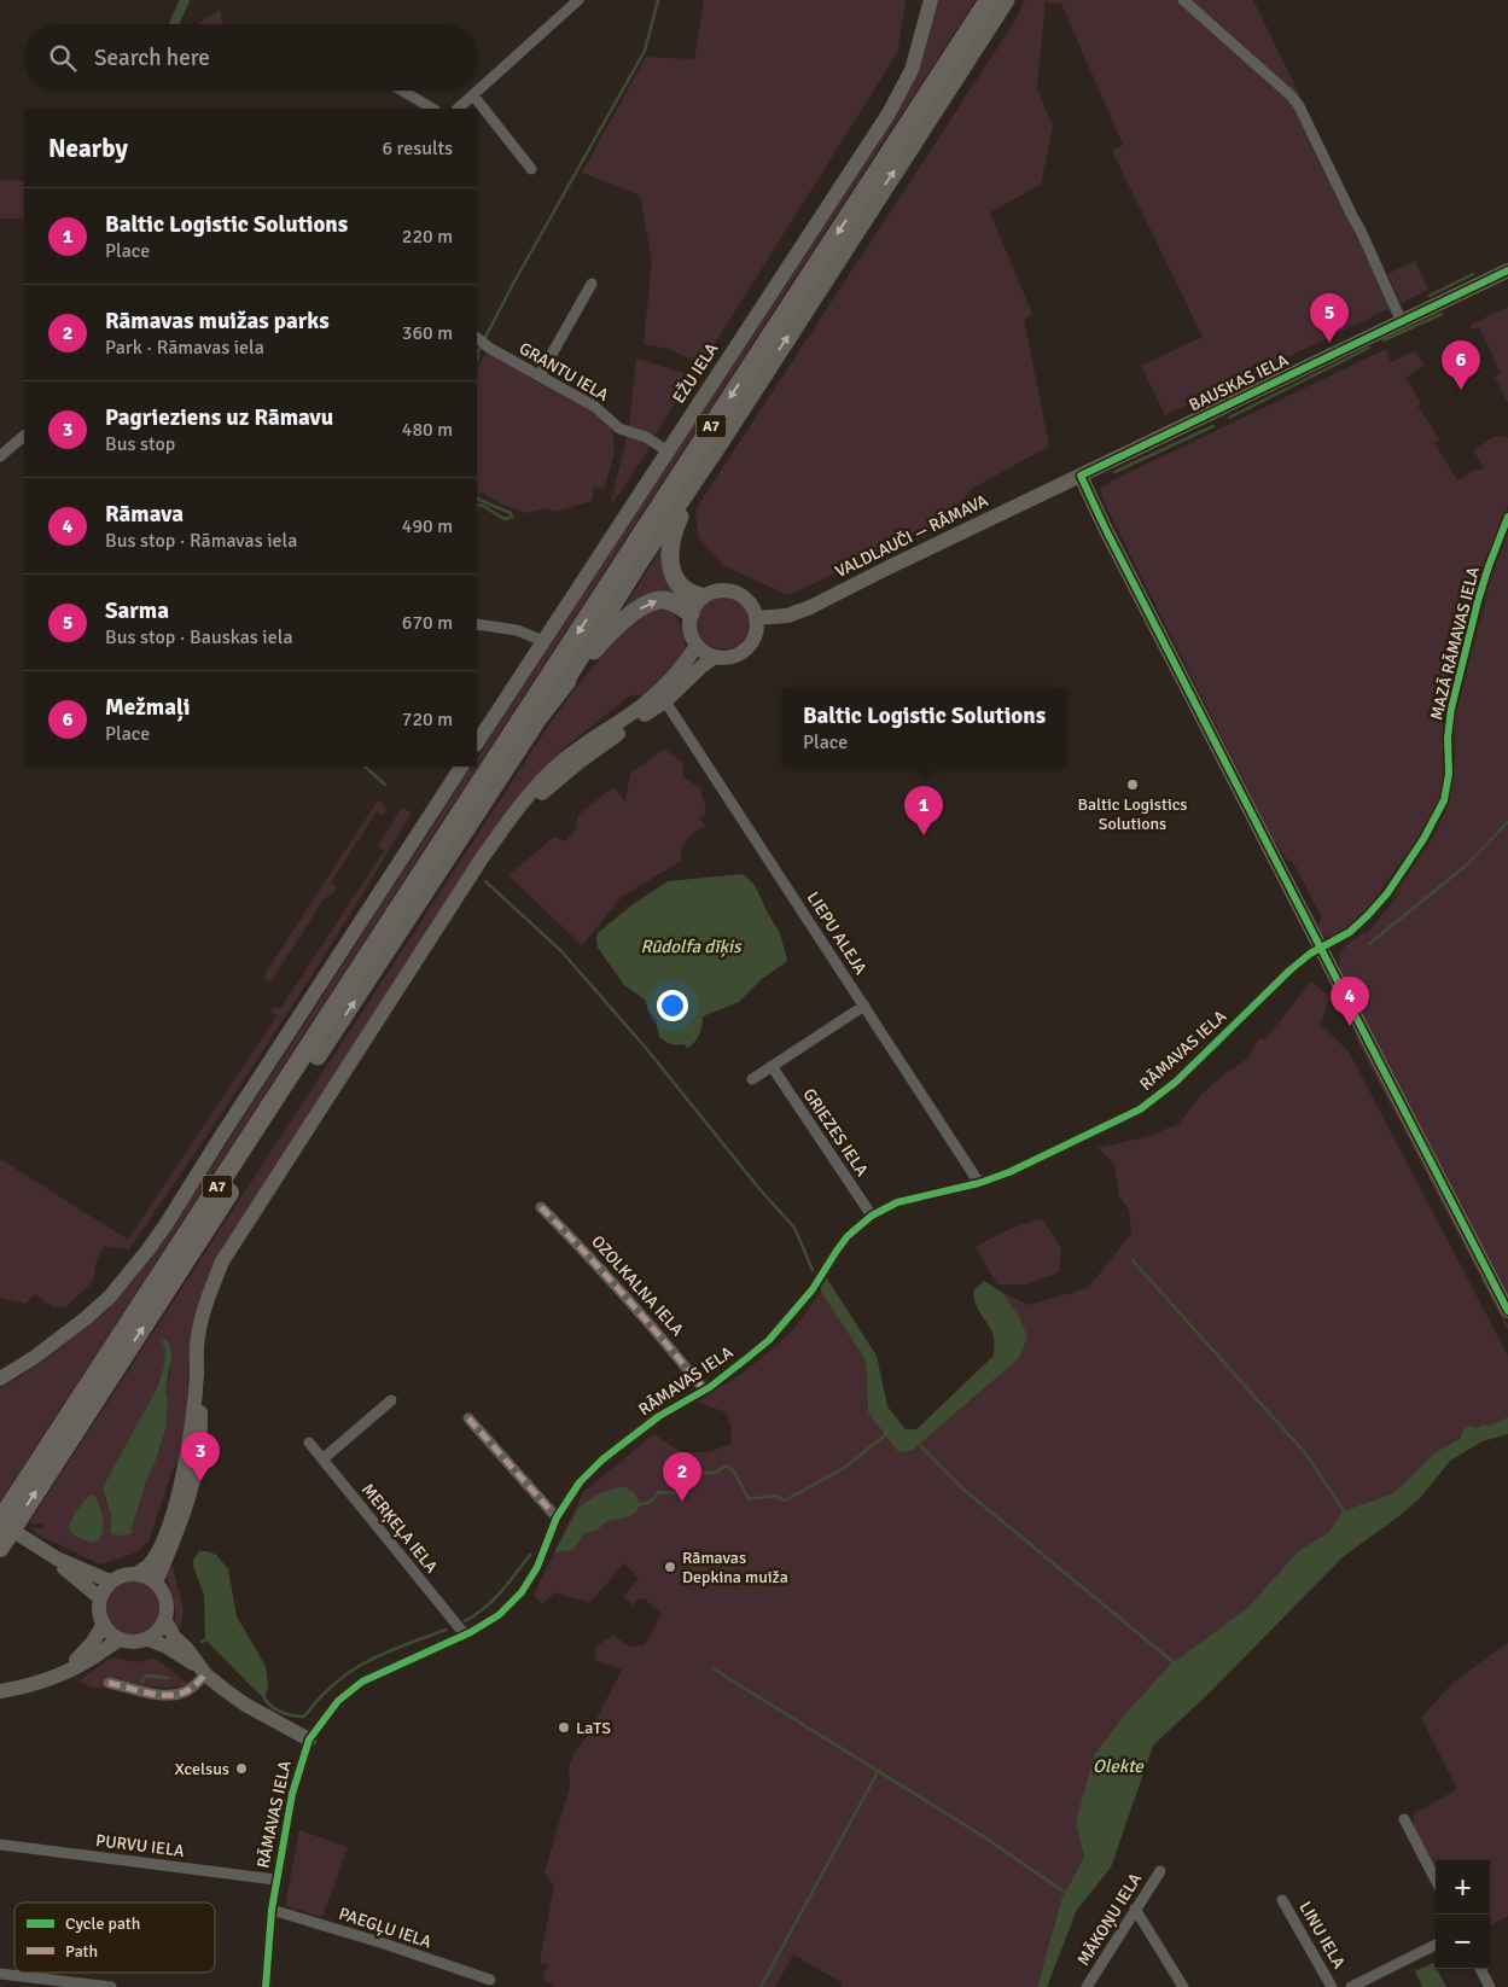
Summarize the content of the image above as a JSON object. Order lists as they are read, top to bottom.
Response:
{
  "streets": {
    "highway": ["A7"],
    "main road": ["EŽU IELA", "BAUSKAS IELA", "VALDLAUČI — RĀMAVA"],
    "street": [
      "GRANTU IELA",
      "MAZĀ RĀMAVAS IELA",
      "LIEPU ALEJA",
      "RĀMAVAS IELA",
      "GRIEZES IELA",
      "OZOLKALNA IELA",
      "MERĶEĻA IELA",
      "PURVU IELA",
      "MĀKOŅU IELA",
      "PAEGĻU IELA",
      "LINU IELA"
    ]
  },
  "crossings": [
    ["GRANTU IELA", "EŽU IELA"],
    ["BAUSKAS IELA", "VALDLAUČI — RĀMAVA"],
    ["MAZĀ RĀMAVAS IELA", "RĀMAVAS IELA"],
    ["LIEPU ALEJA", "RĀMAVAS IELA"],
    ["RĀMAVAS IELA", "GRIEZES IELA"],
    ["RĀMAVAS IELA", "OZOLKALNA IELA"],
    ["RĀMAVAS IELA", "MERĶEĻA IELA"],
    ["RĀMAVAS IELA", "PURVU IELA"],
    ["RĀMAVAS IELA", "PAEGĻU IELA"]
  ],
  "water": ["Rūdolfa dīķis", "Olekte"],
  "places": [
    "Baltic Logistics Solutions",
    "Rāmavas Depkina muiža",
    "LaTS",
    "Xcelsus"
  ],
  "legend": ["Cycle path", "Path"],
  "page": {
    "search": "Search here",
    "heading": ["Nearby", "6 results"],
    "list": [
      {
        "mark": "1",
        "name": "Baltic Logistic Solutions",
        "note": "Place",
        "value": "220 m"
      },
      {
        "mark": "2",
        "name": "Rāmavas muižas parks",
        "note": "Park · Rāmavas iela",
        "value": "360 m"
      },
      {
        "mark": "3",
        "name": "Pagrieziens uz Rāmavu",
        "note": "Bus stop",
        "value": "480 m"
      },
      {
        "mark": "4",
        "name": "Rāmava",
        "note": "Bus stop · Rāmavas iela",
        "value": "490 m"
      },
      {
        "mark": "5",
        "name": "Sarma",
        "note": "Bus stop · Bauskas iela",
        "value": "670 m"
      },
      {
        "mark": "6",
        "name": "Mežmaļi",
        "note": "Place",
        "value": "720 m"
      }
    ],
    "pins": [
      "5",
      "6",
      "1",
      "4",
      "3",
      "2"
    ],
    "popup": ["Baltic Logistic Solutions", "Place"],
    "map_buttons": ["+", "−"]
  }
}
